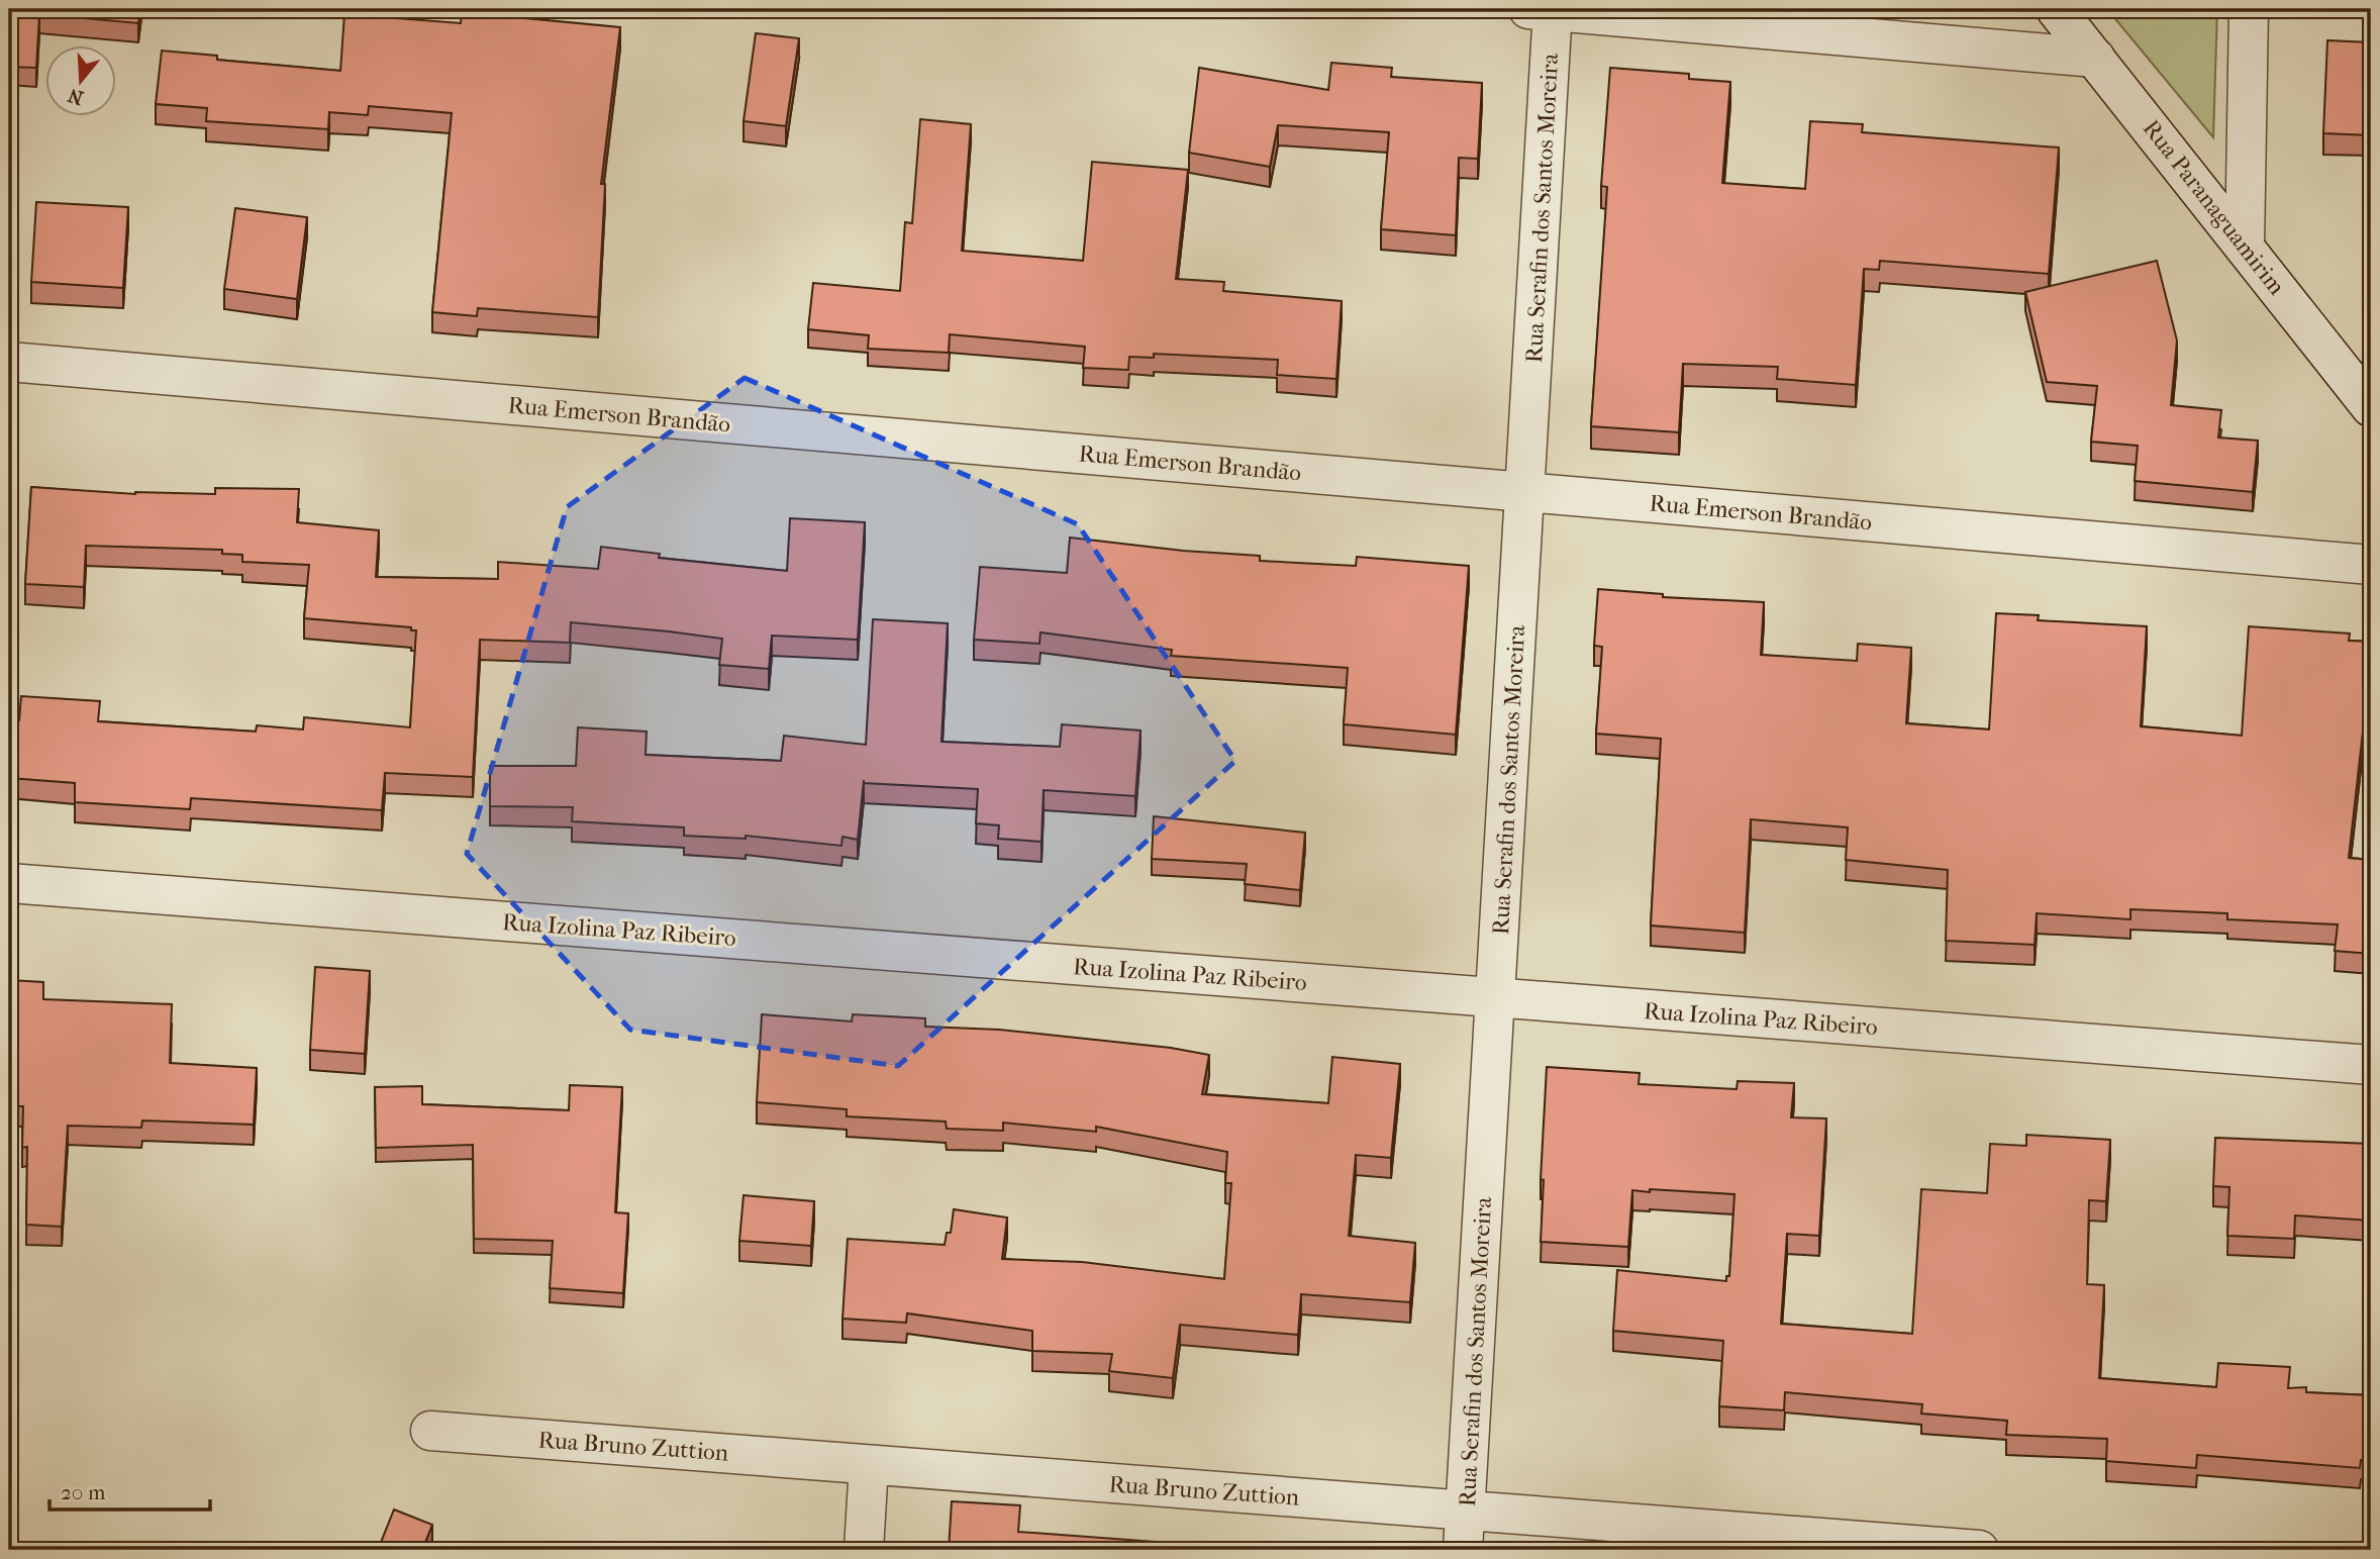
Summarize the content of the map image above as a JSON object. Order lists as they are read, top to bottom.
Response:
{
  "streets": {
    "street": [
      "Rua Paranaguamirim",
      "Rua Serafin dos Santos Moreira",
      "Rua Emerson Brandão",
      "Rua Izolina Paz Ribeiro",
      "Rua Bruno Zuttion"
    ]
  },
  "crossings": [
    ["Rua Serafin dos Santos Moreira", "Rua Emerson Brandão"],
    ["Rua Serafin dos Santos Moreira", "Rua Izolina Paz Ribeiro"],
    ["Rua Serafin dos Santos Moreira", "Rua Bruno Zuttion"]
  ],
  "scale_bar": "20 m",
  "north": "bottom"
}
